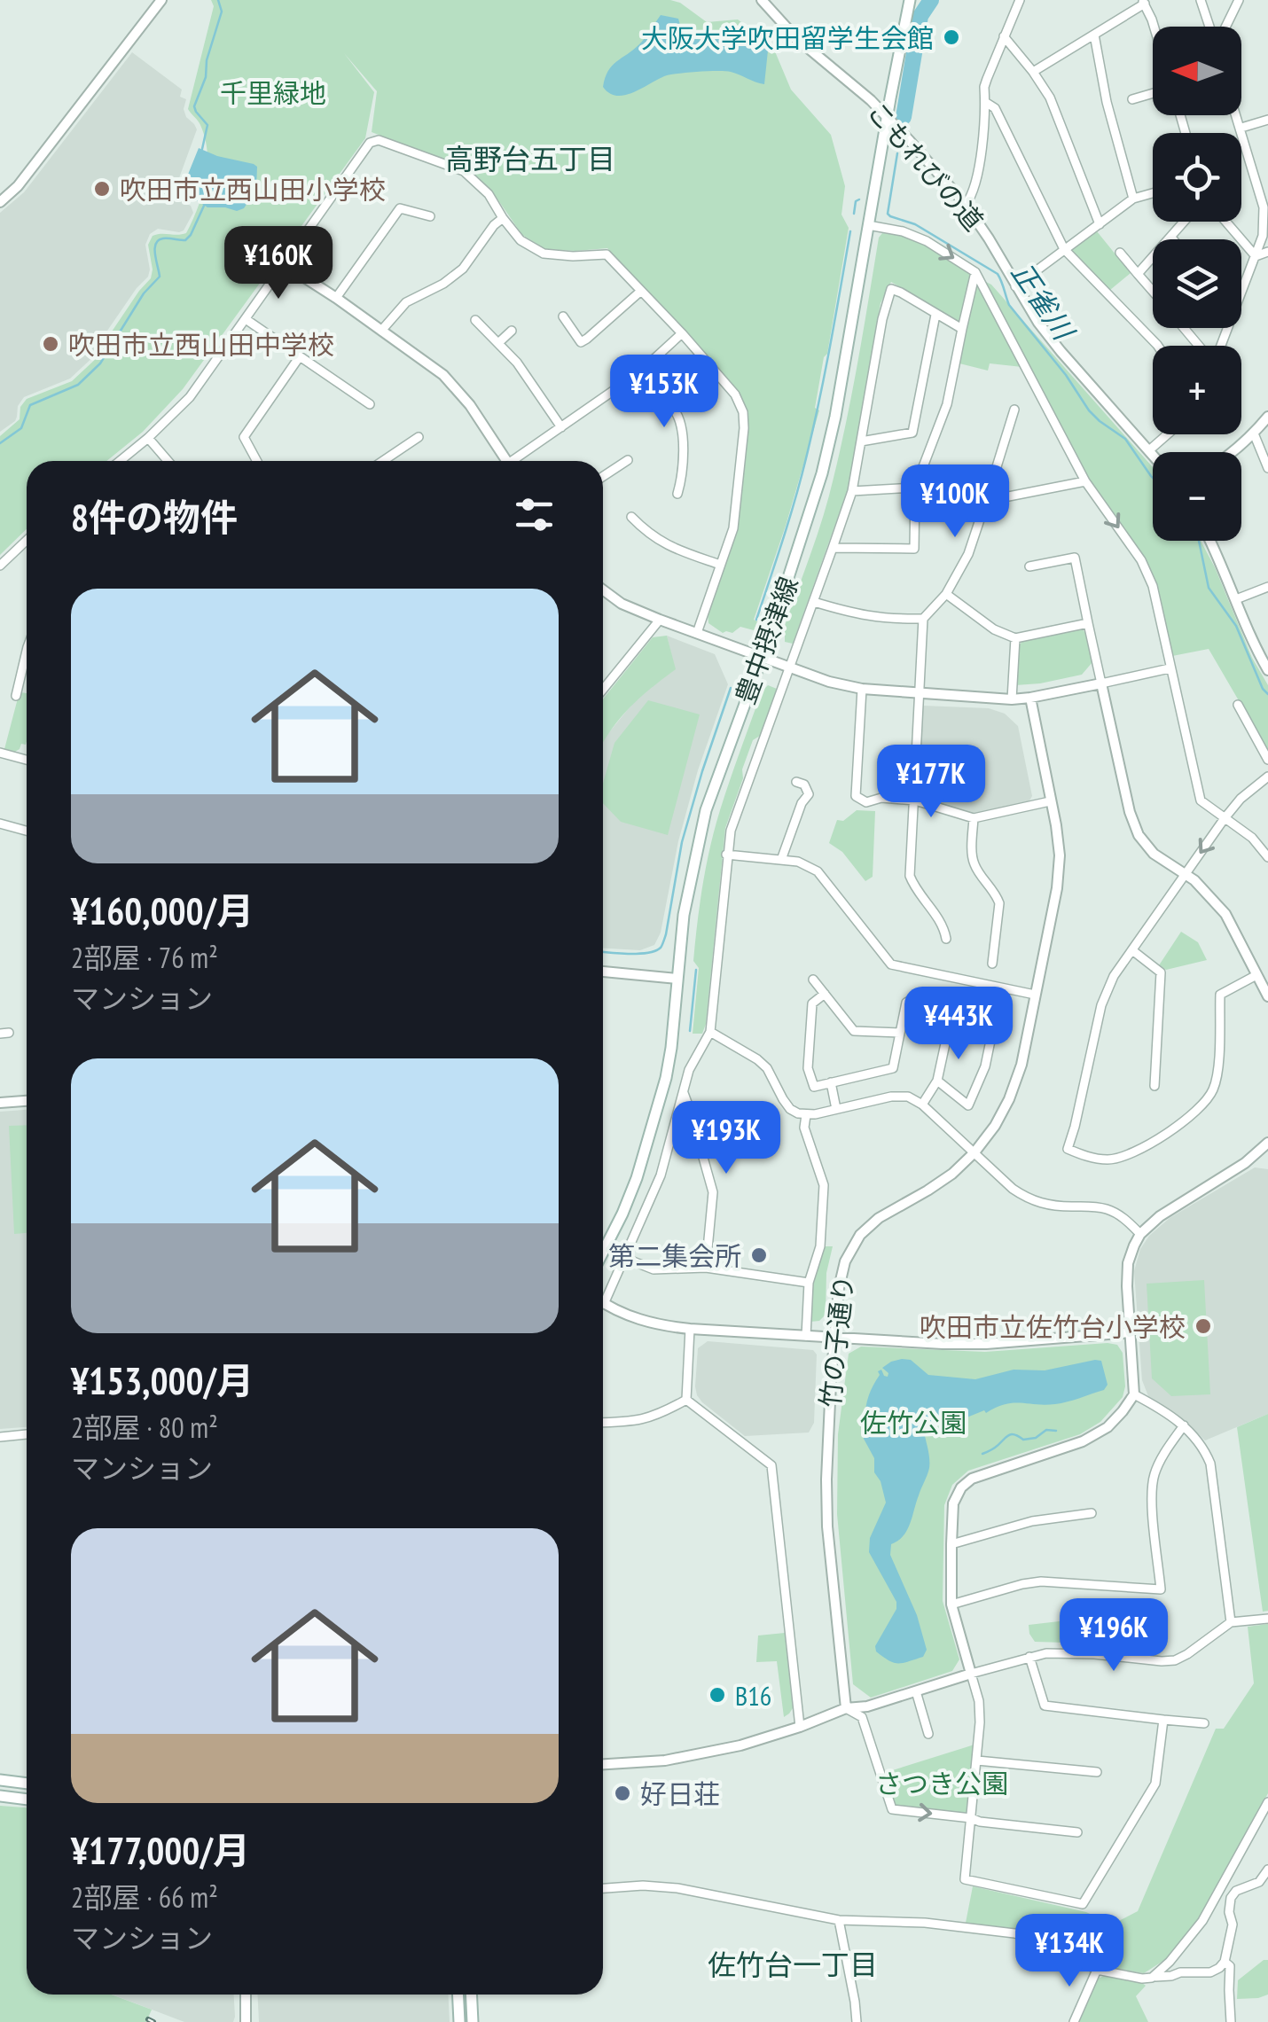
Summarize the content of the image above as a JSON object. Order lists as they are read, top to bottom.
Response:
{
  "streets": {
    "main road": ["豊中摂津線"],
    "street": ["こもれびの道", "竹の子通り"]
  },
  "crossings": [
    ["こもれびの道", "豊中摂津線"]
  ],
  "districts": ["高野台五丁目", "佐竹台一丁目"],
  "water": ["正雀川"],
  "parks": ["千里緑地", "佐竹公園", "さつき公園"],
  "places": [
    "大阪大学吹田留学生会館",
    "吹田市立西山田小学校",
    "吹田市立西山田中学校",
    "第二集会所",
    "吹田市立佐竹台小学校",
    "B16",
    "好日荘"
  ],
  "north": "left",
  "page": {
    "map_buttons": ["+", "−"],
    "price": [
      "¥160K",
      "¥153K",
      "¥100K",
      "¥177K",
      "¥443K",
      "¥193K",
      "¥196K",
      "¥134K"
    ],
    "heading": "8件の物件",
    "list": [
      {
        "name": "¥160,000/月",
        "note": "2部屋 · 76 m² · マンション"
      },
      {
        "name": "¥153,000/月",
        "note": "2部屋 · 80 m² · マンション"
      },
      {
        "name": "¥177,000/月",
        "note": "2部屋 · 66 m² · マンション"
      }
    ]
  }
}
